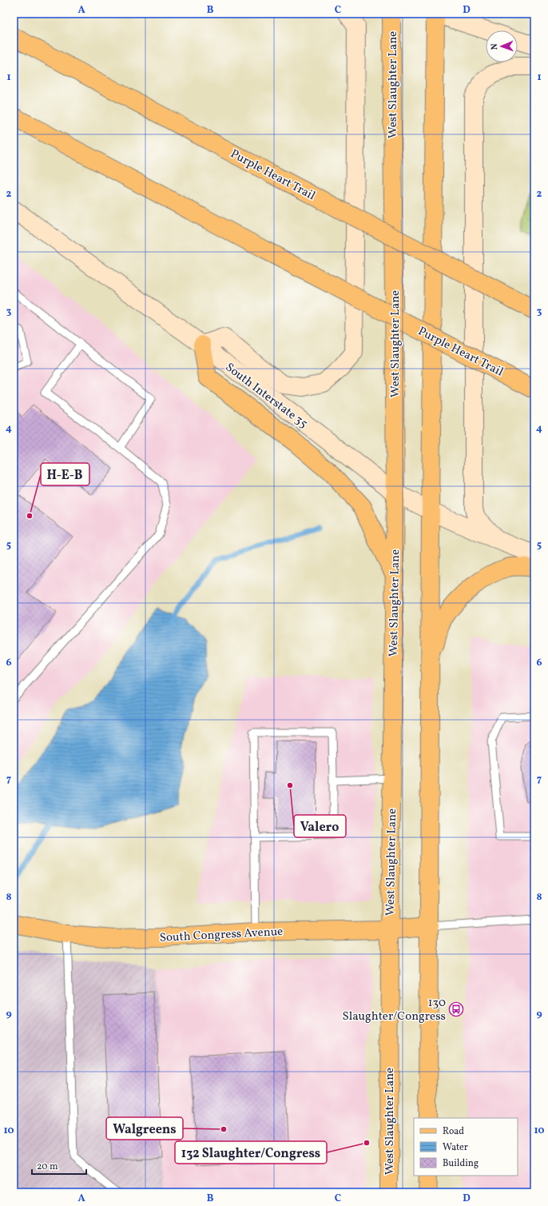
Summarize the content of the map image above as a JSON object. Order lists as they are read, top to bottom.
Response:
{
  "streets": {
    "main road": [
      "West Slaughter Lane",
      "Purple Heart Trail",
      "South Interstate 35",
      "South Congress Avenue"
    ]
  },
  "crossings": [
    ["West Slaughter Lane", "South Interstate 35"],
    ["West Slaughter Lane", "South Congress Avenue"]
  ],
  "places": {
    "other": [
      "H-E-B",
      "Valero",
      "Walgreens",
      "132 Slaughter/Congress"
    ],
    "bus stop": ["130 Slaughter/Congress"]
  },
  "legend": ["Road", "Water", "Building"],
  "scale_bar": "20 m",
  "north": "left",
  "grid": {
    "columns": [
      "A",
      "B",
      "C",
      "D"
    ],
    "rows": [
      "1",
      "2",
      "3",
      "4",
      "5",
      "6",
      "7",
      "8",
      "9",
      "10"
    ]
  }
}
